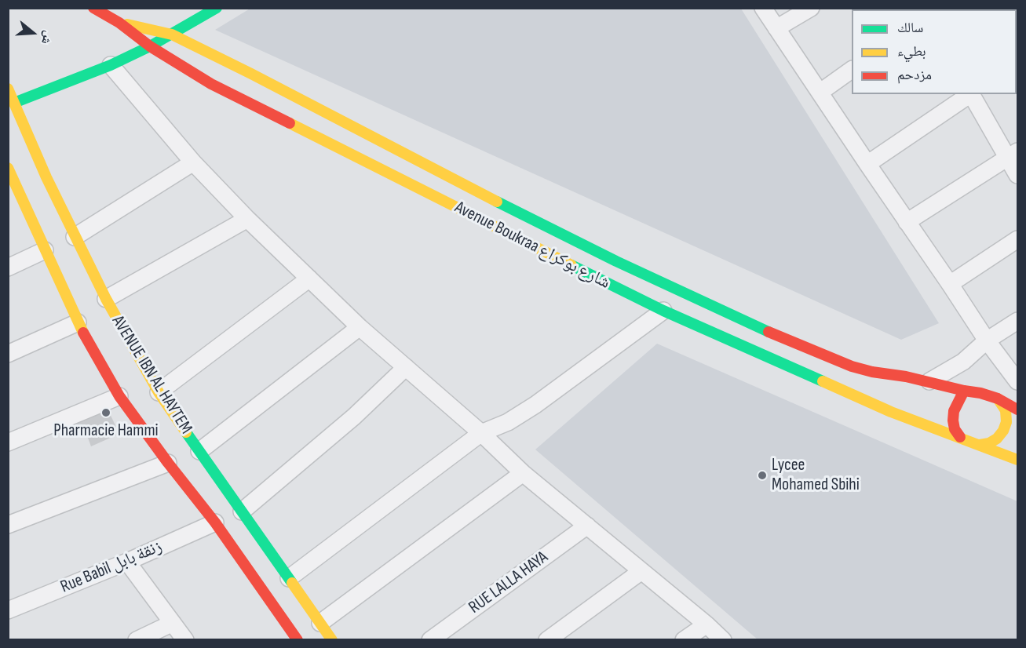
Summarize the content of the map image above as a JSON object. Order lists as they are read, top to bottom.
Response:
{
  "streets": {
    "street": [
      "Avenue Boukraa شارع بوكراع",
      "AVENUE IBN AL HAYTEM",
      "Rue Babil زنقة بابل",
      "RUE LALLA HAYA"
    ]
  },
  "crossings": [
    ["AVENUE IBN AL HAYTEM", "Rue Babil زنقة بابل"]
  ],
  "places": ["Pharmacie Hammi", "Lycee Mohamed Sbihi"],
  "legend": ["سالك", "بطيء", "مزدحم"],
  "north": "right"
}
